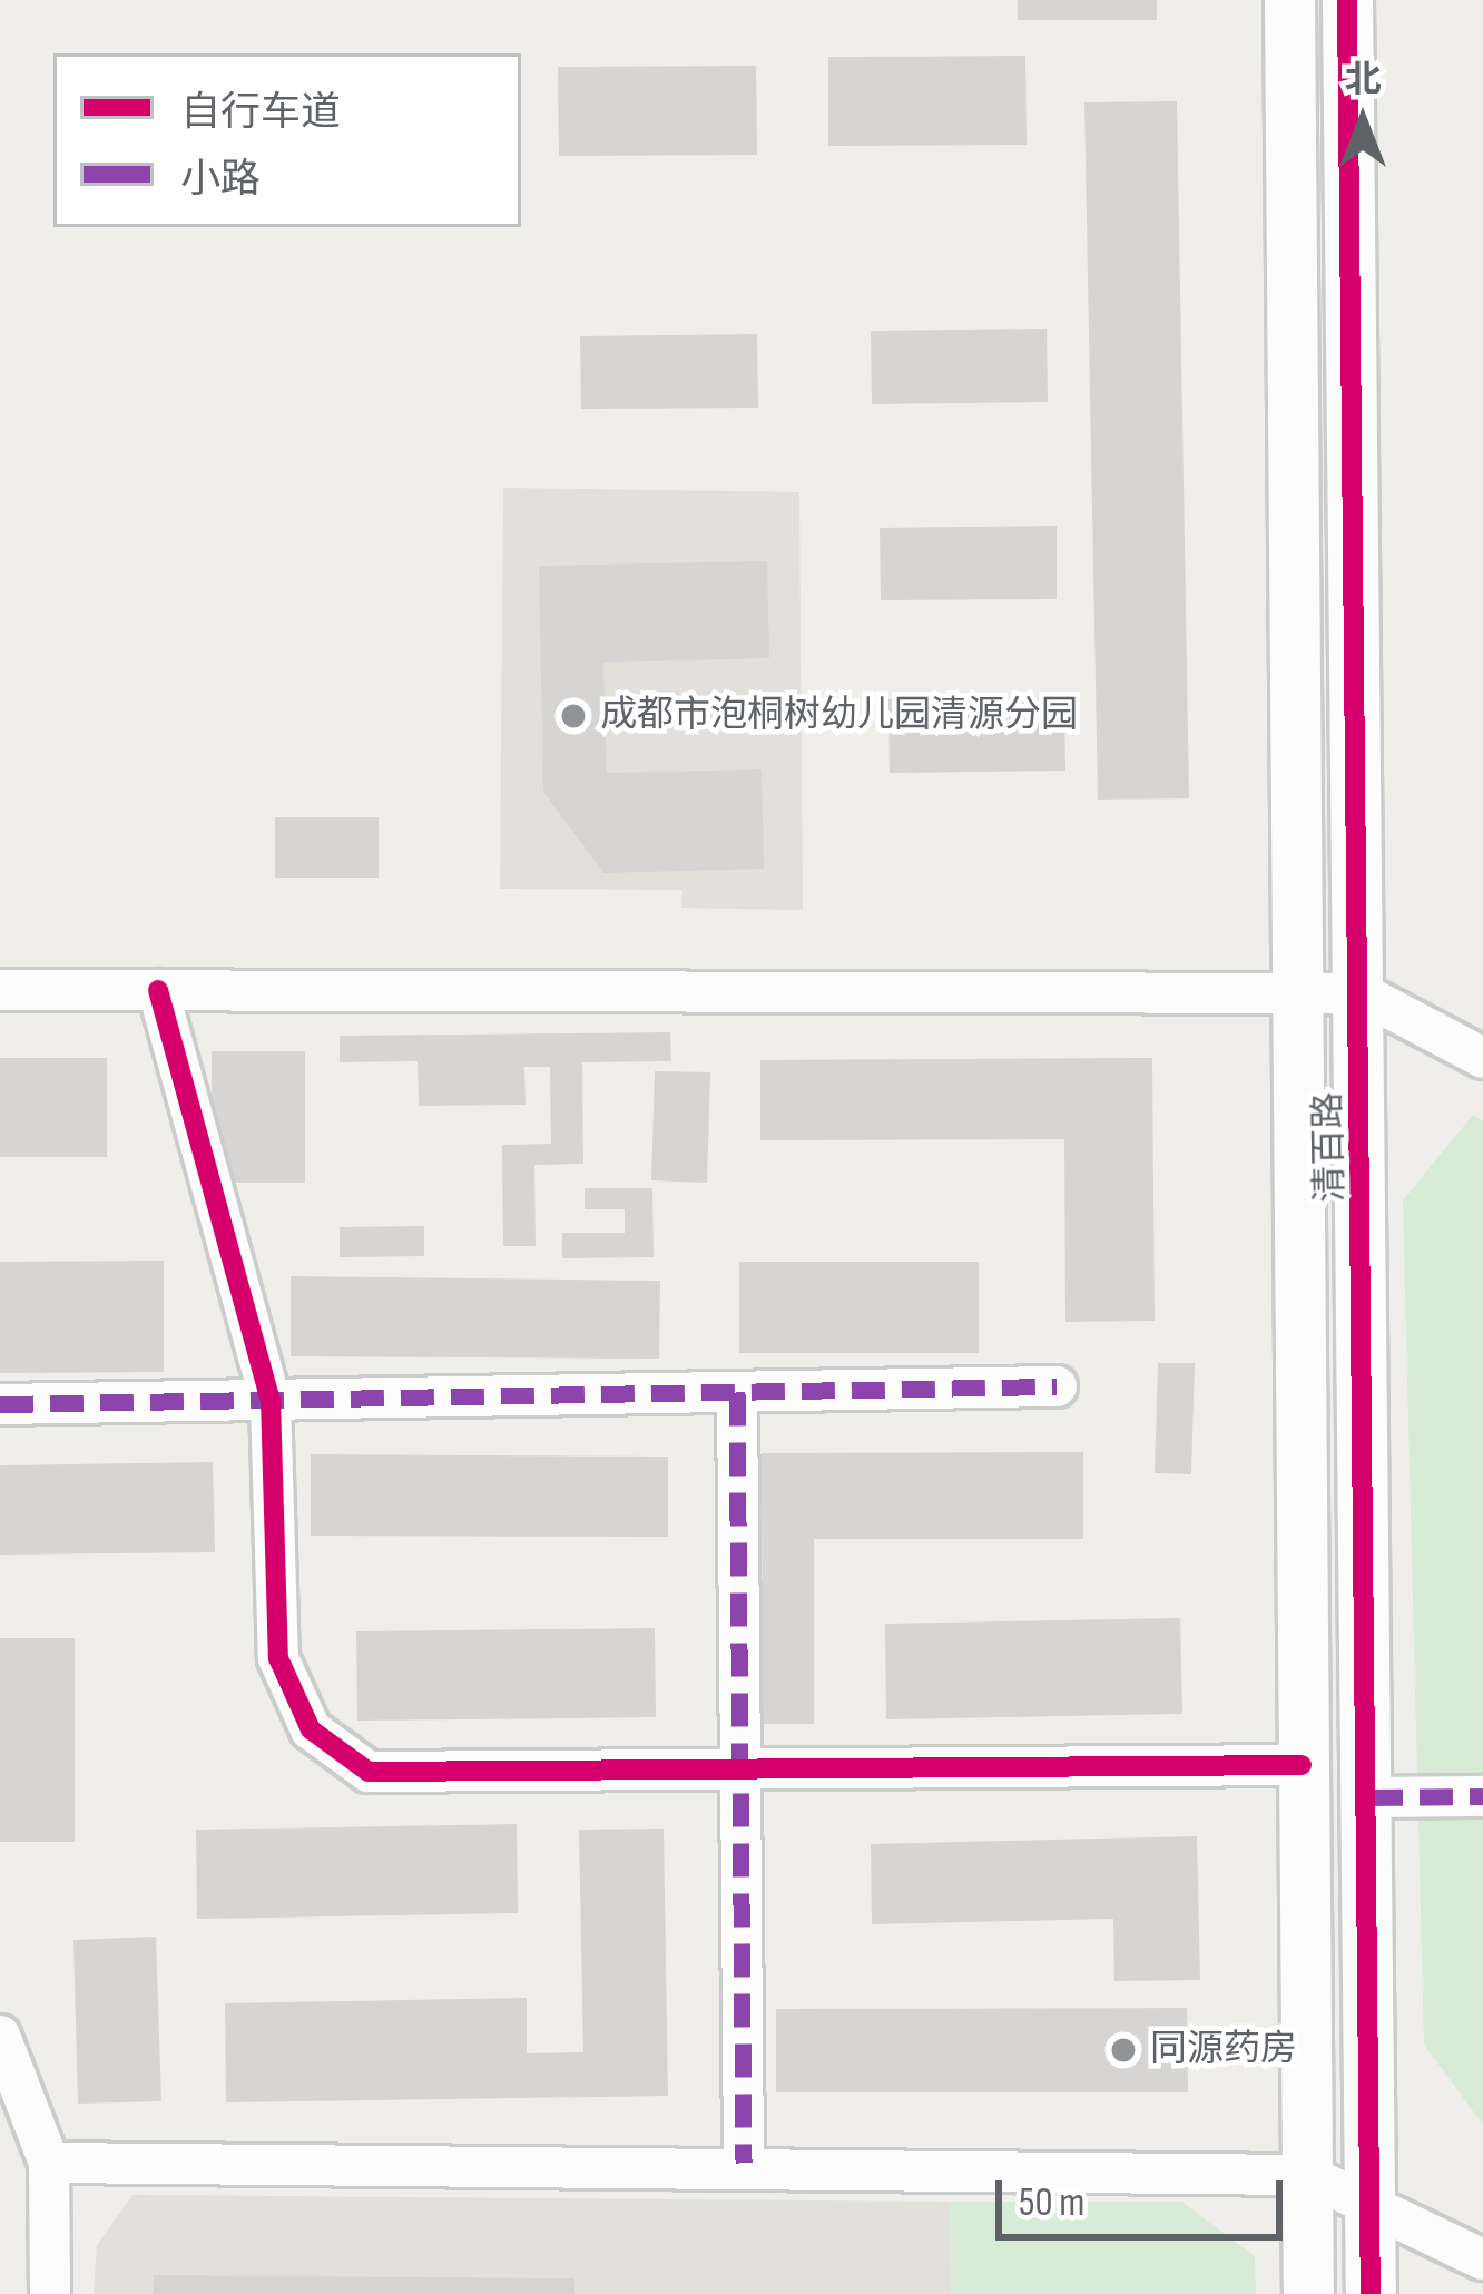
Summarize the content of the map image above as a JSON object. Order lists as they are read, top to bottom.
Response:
{
  "streets": {
    "street": ["清百路"]
  },
  "places": ["成都市泡桐树幼儿园清源分园", "同源药房"],
  "legend": ["自行车道", "小路"],
  "scale_bar": "50 m",
  "north": "top"
}
